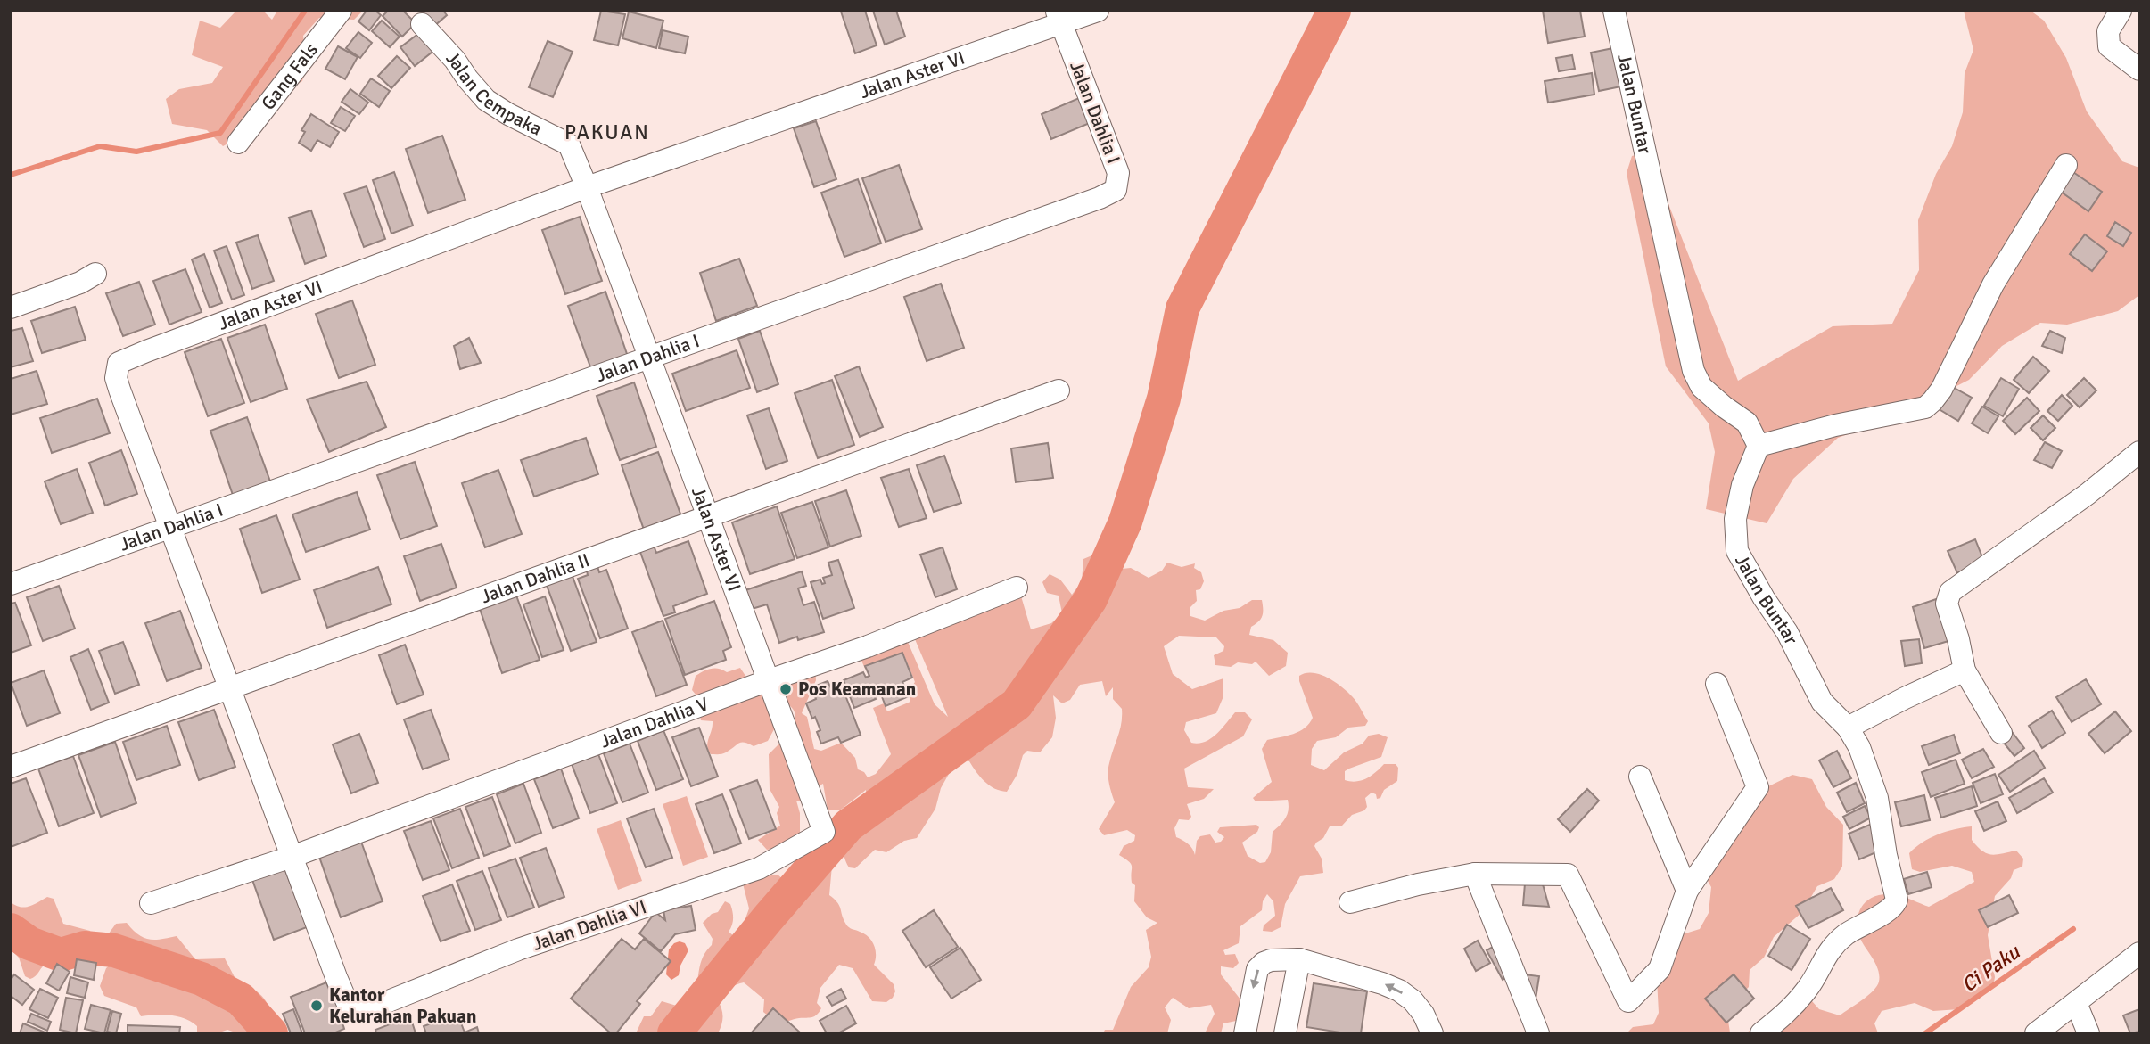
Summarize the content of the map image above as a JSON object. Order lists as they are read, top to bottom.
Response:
{
  "streets": {
    "street": [
      "Jalan Aster VI",
      "Gang Fals",
      "Jalan Cempaka",
      "Jalan Buntar",
      "Jalan Dahlia I",
      "Jalan Dahlia II",
      "Jalan Dahlia V",
      "Jalan Dahlia VI"
    ]
  },
  "crossings": [
    ["Jalan Aster VI", "Jalan Cempaka"],
    ["Jalan Aster VI", "Jalan Dahlia I"],
    ["Jalan Aster VI", "Jalan Dahlia II"],
    ["Jalan Aster VI", "Jalan Dahlia V"],
    ["Jalan Aster VI", "Jalan Dahlia VI"],
    ["Jalan Dahlia V", "Jalan Dahlia VI"]
  ],
  "districts": ["PAKUAN"],
  "water": ["Ci Paku"],
  "places": ["Pos Keamanan", "Kantor Kelurahan Pakuan"]
}
